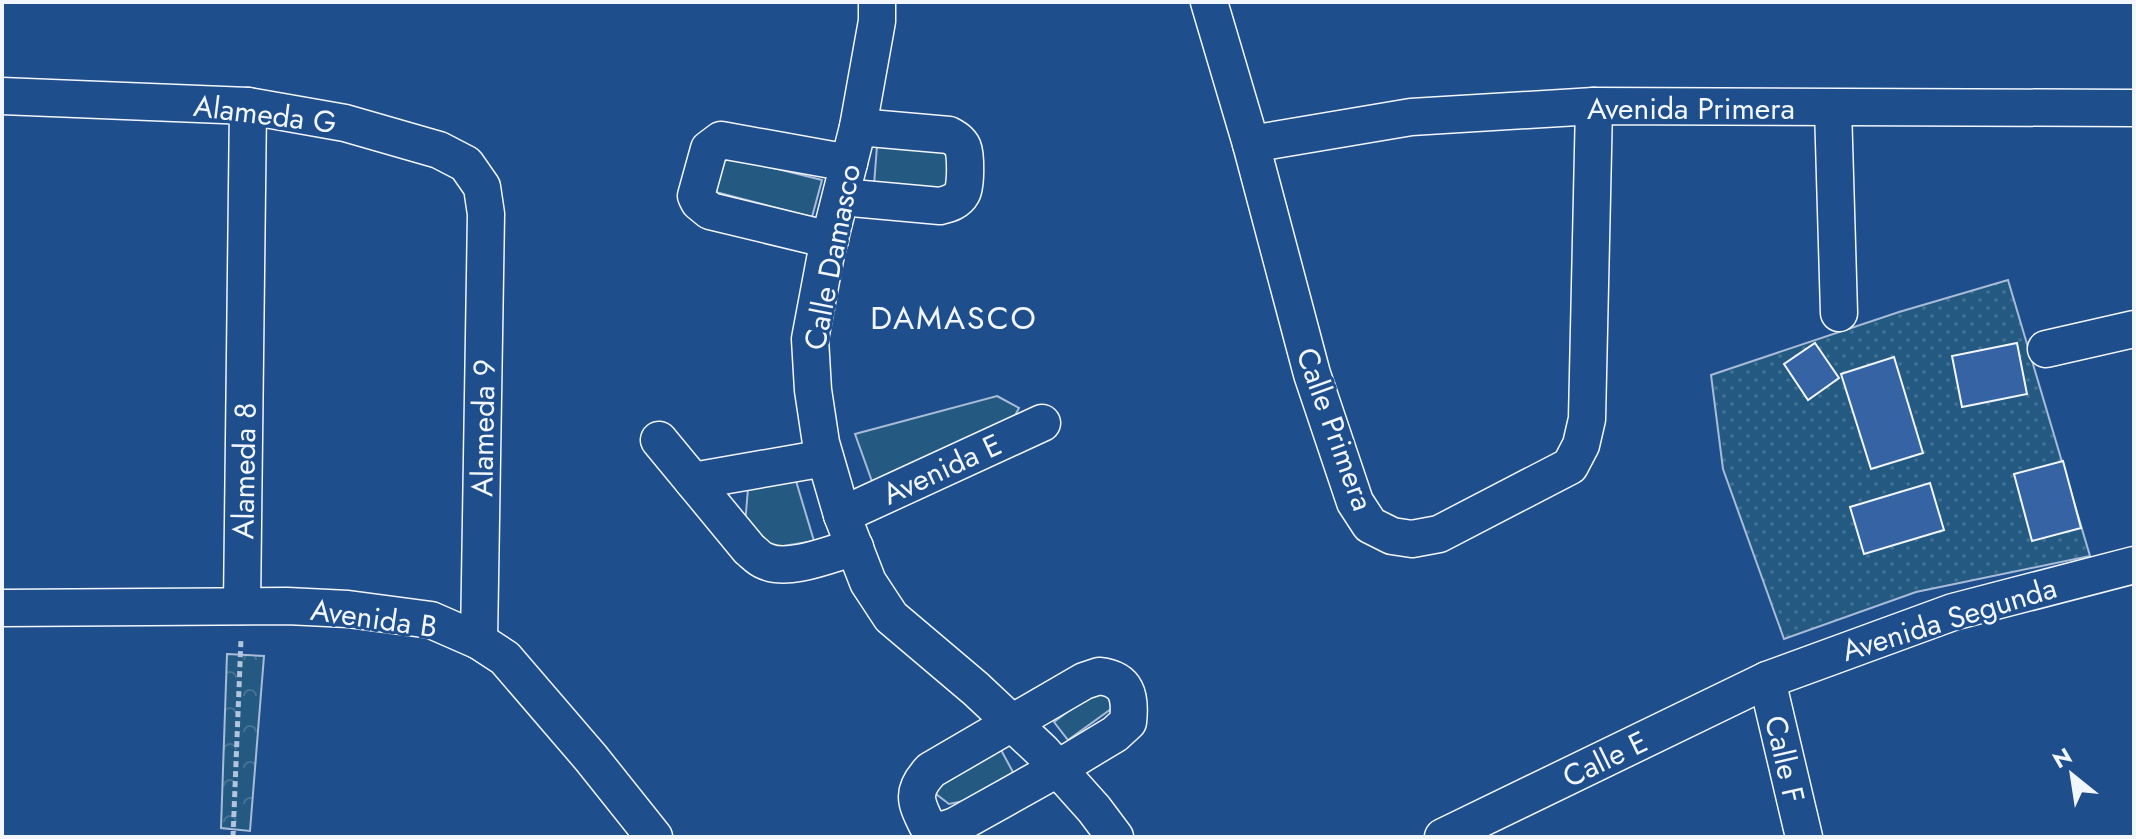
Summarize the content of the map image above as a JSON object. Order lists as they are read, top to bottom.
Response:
{
  "streets": {
    "street": [
      "Avenida Primera",
      "Alameda G",
      "Calle Damasco",
      "Alameda 9",
      "Calle Primera",
      "Avenida E",
      "Alameda 8",
      "Avenida B",
      "Avenida Segunda",
      "Calle E",
      "Calle F"
    ]
  },
  "crossings": [
    ["Avenida Primera", "Calle Primera"],
    ["Alameda G", "Alameda 9"],
    ["Alameda G", "Alameda 8"],
    ["Calle Damasco", "Avenida E"],
    ["Alameda 9", "Avenida B"],
    ["Alameda 8", "Avenida B"],
    ["Avenida Segunda", "Calle E"],
    ["Avenida Segunda", "Calle F"],
    ["Calle E", "Calle F"]
  ],
  "districts": ["DAMASCO"],
  "north": "top left"
}
